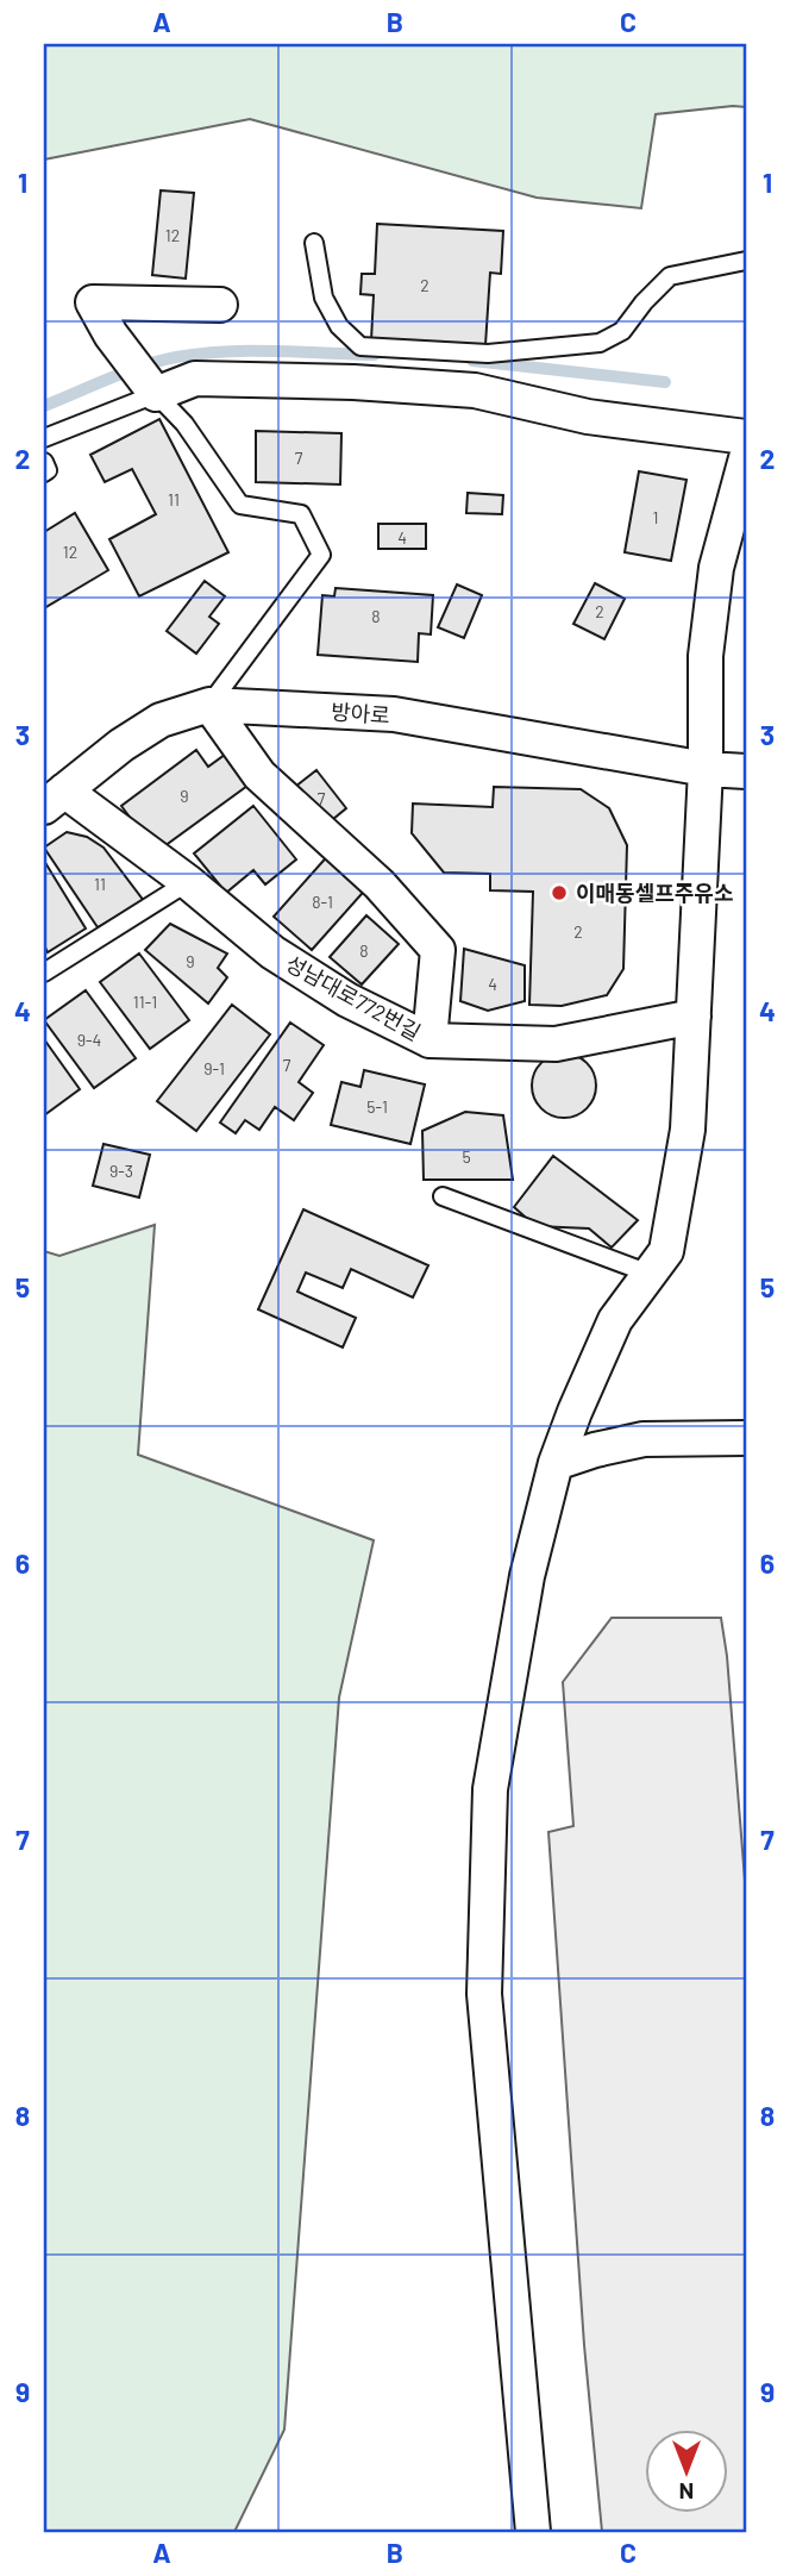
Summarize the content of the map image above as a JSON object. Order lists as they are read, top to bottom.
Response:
{
  "streets": {
    "street": ["방아로", "성남대로772번길"]
  },
  "crossings": [
    ["방아로", "성남대로772번길"]
  ],
  "places": ["이매동셀프주유소"],
  "house_numbers": [
    "12",
    "2",
    "7",
    "11",
    "1",
    "4",
    "12",
    "2",
    "8",
    "9",
    "7",
    "11",
    "8-1",
    "2",
    "8",
    "9",
    "4",
    "11-1",
    "9-4",
    "7",
    "9-1",
    "5-1",
    "5",
    "9-3"
  ],
  "north": "bottom",
  "grid": {
    "columns": ["A", "B", "C"],
    "rows": [
      "1",
      "2",
      "3",
      "4",
      "5",
      "6",
      "7",
      "8",
      "9"
    ]
  }
}
